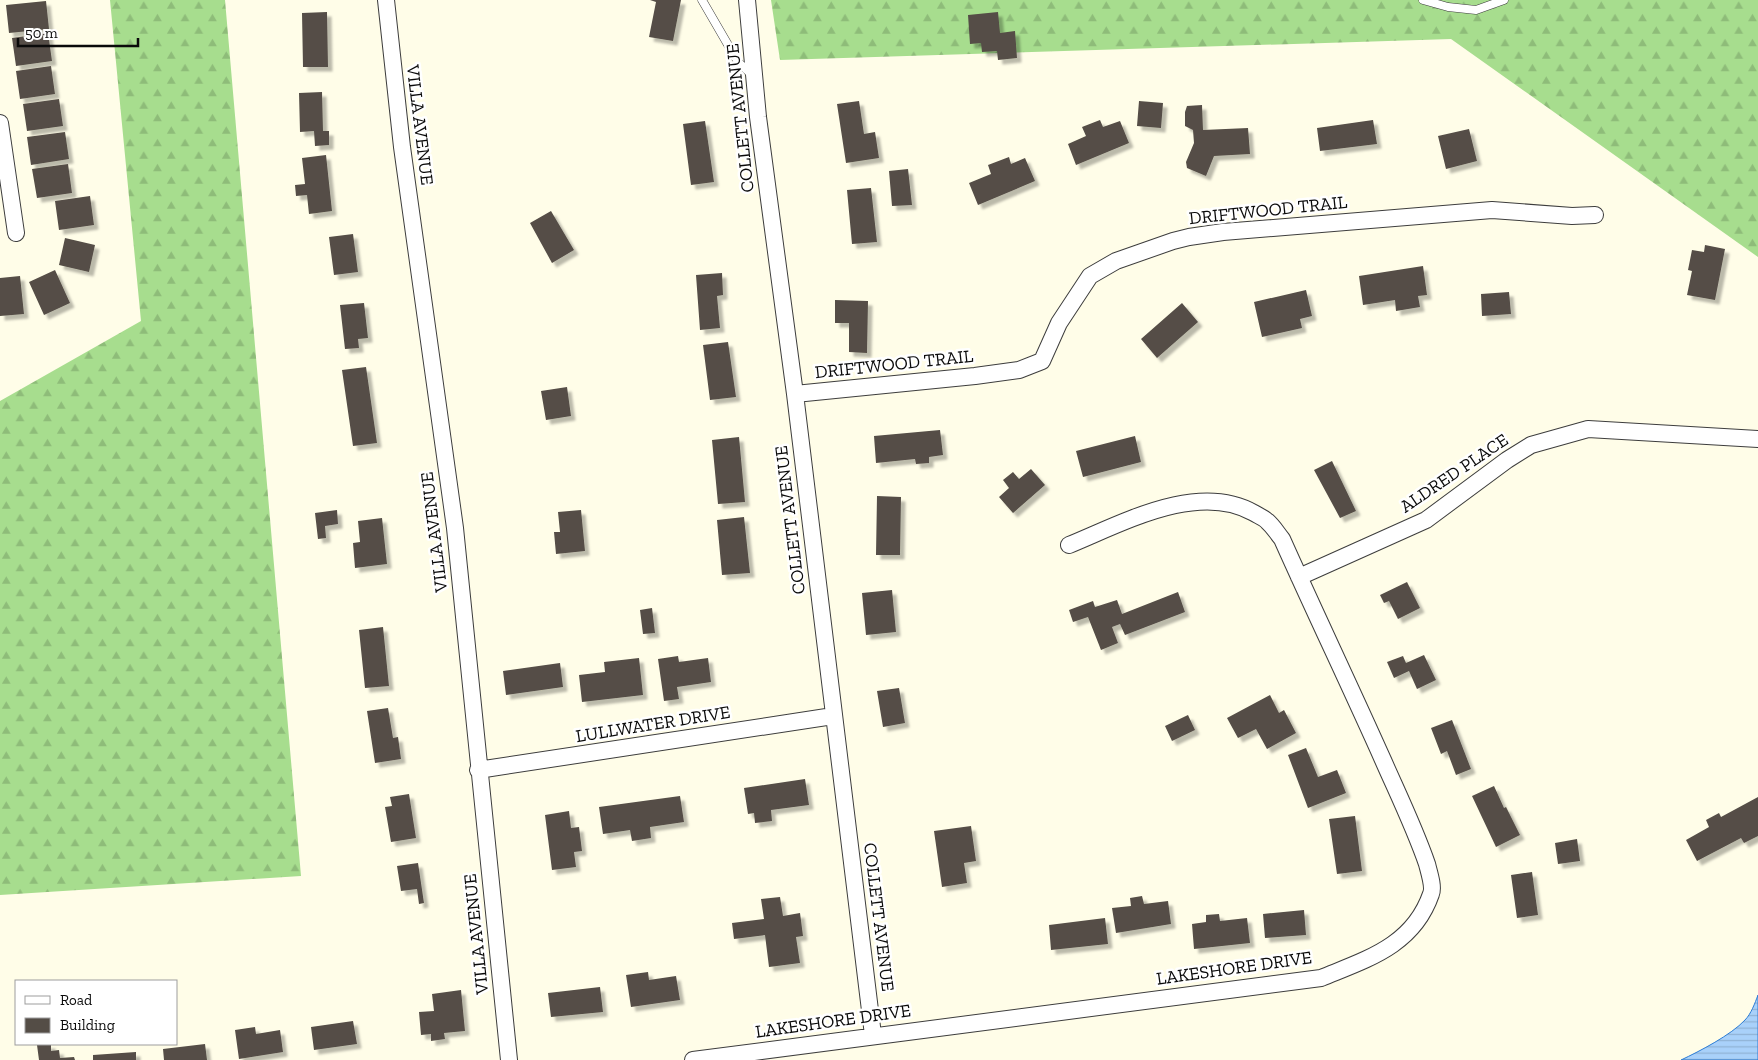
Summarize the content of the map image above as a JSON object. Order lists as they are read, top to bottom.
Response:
{
  "streets": {
    "street": [
      "COLLETT AVENUE",
      "VILLA AVENUE",
      "DRIFTWOOD TRAIL",
      "ALDRED PLACE",
      "LULLWATER DRIVE",
      "LAKESHORE DRIVE"
    ]
  },
  "crossings": [
    ["COLLETT AVENUE", "DRIFTWOOD TRAIL"],
    ["COLLETT AVENUE", "LULLWATER DRIVE"],
    ["COLLETT AVENUE", "LAKESHORE DRIVE"],
    ["VILLA AVENUE", "LULLWATER DRIVE"],
    ["ALDRED PLACE", "LAKESHORE DRIVE"]
  ],
  "legend": ["Road", "Building"],
  "scale_bar": "50 m"
}
